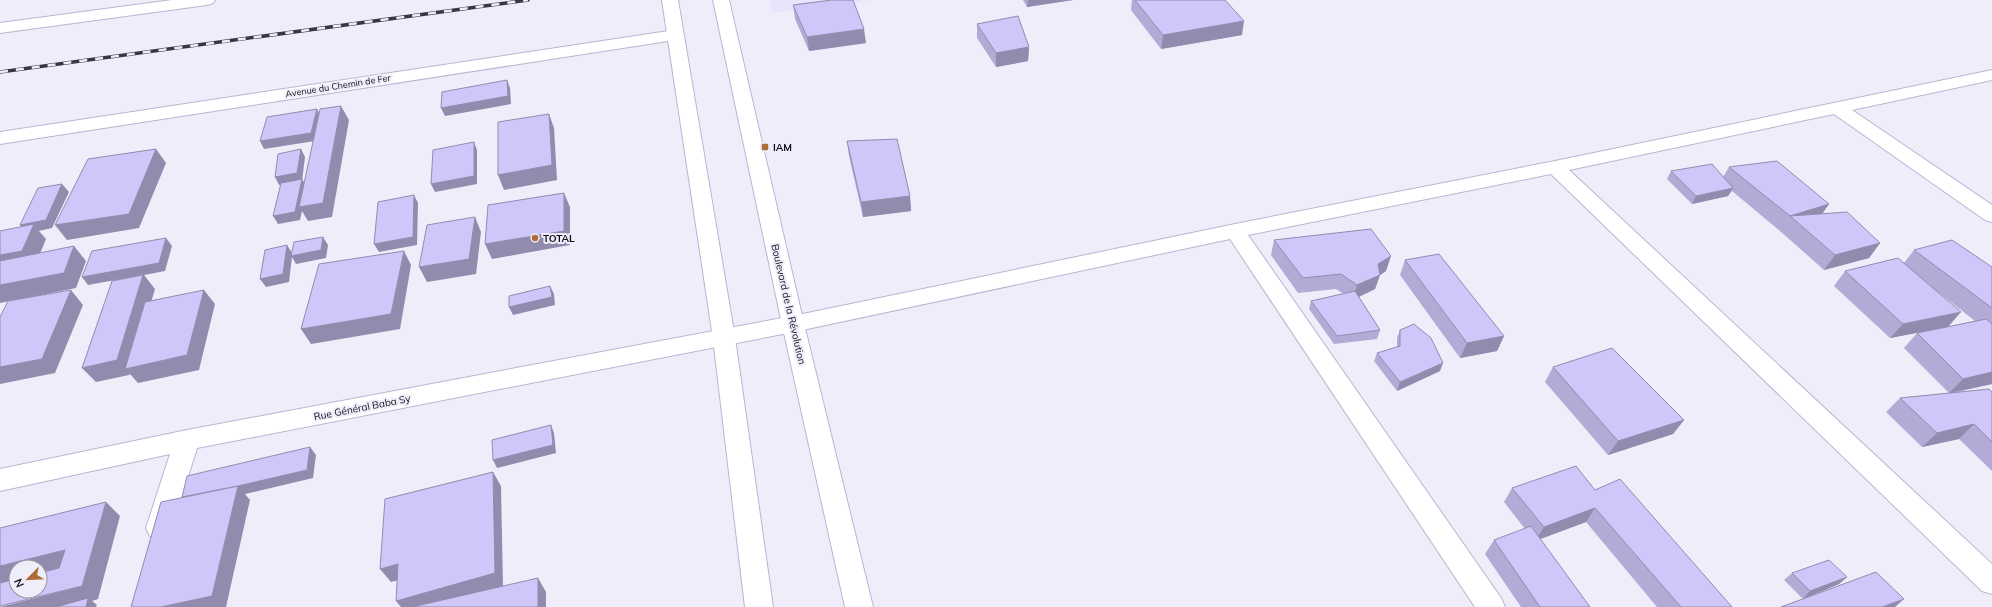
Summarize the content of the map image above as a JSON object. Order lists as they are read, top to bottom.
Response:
{
  "streets": {
    "street": ["Avenue du Chemin de Fer", "Boulevard de la Révolution", "Rue Général Baba Sy"]
  },
  "crossings": [
    ["Boulevard de la Révolution", "Rue Général Baba Sy"]
  ],
  "places": {
    "transit": ["IAM"],
    "other": ["TOTAL"]
  },
  "north": "bottom left"
}
